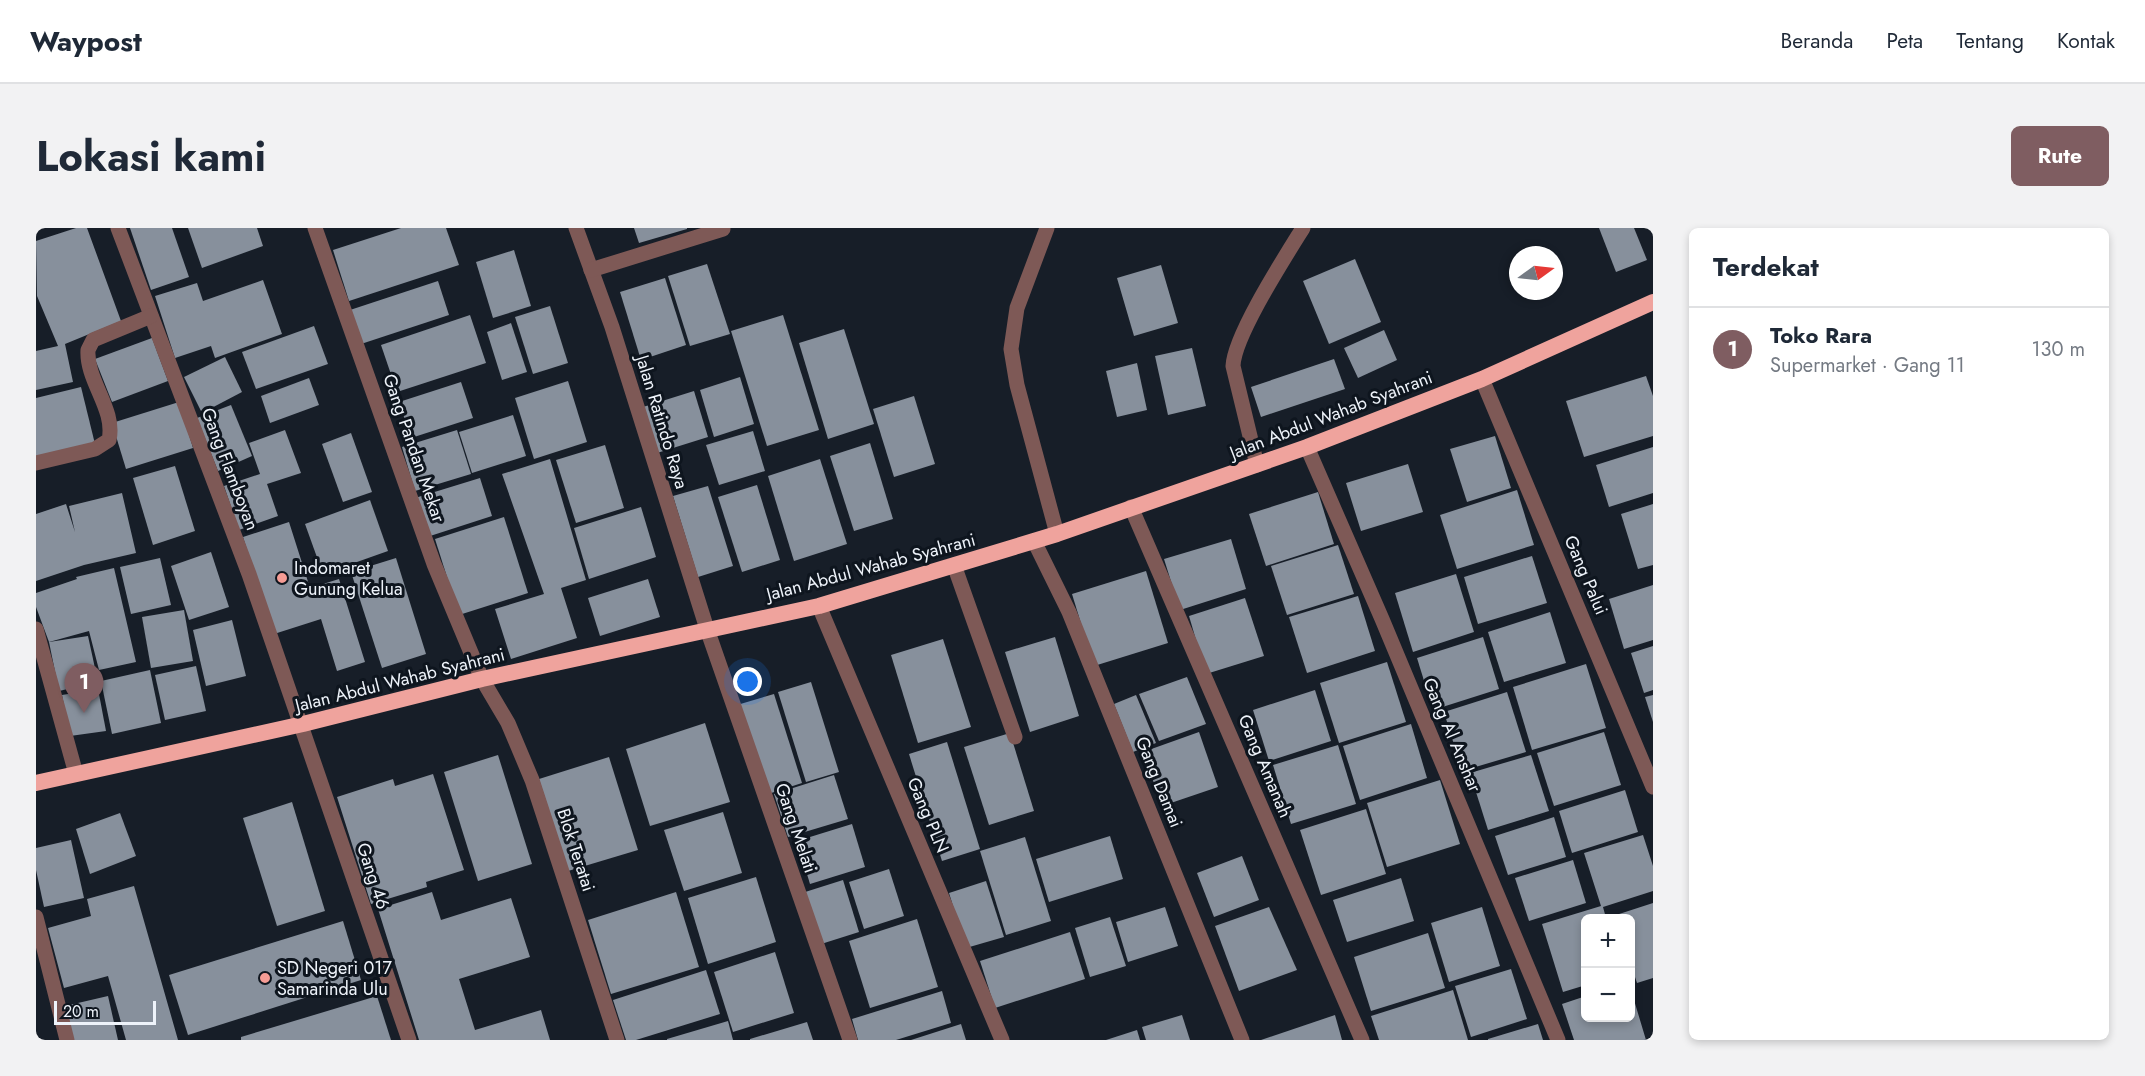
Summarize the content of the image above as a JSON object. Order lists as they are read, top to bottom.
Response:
{
  "streets": {
    "highway": ["Jalan Abdul Wahab Syahrani"],
    "street": [
      "Jalan Ratindo Raya",
      "Gang Pandan Mekar",
      "Gang Flamboyan",
      "Gang Palui",
      "Gang Al Anshar",
      "Gang Amanah",
      "Gang Damai",
      "Gang PLN",
      "Gang Melati",
      "Blok Teratai",
      "Gang 46"
    ]
  },
  "crossings": [
    ["Jalan Abdul Wahab Syahrani", "Jalan Ratindo Raya"],
    ["Jalan Abdul Wahab Syahrani", "Gang Pandan Mekar"],
    ["Jalan Abdul Wahab Syahrani", "Gang Flamboyan"],
    ["Jalan Abdul Wahab Syahrani", "Gang Palui"],
    ["Jalan Abdul Wahab Syahrani", "Gang Al Anshar"],
    ["Jalan Abdul Wahab Syahrani", "Gang Amanah"],
    ["Jalan Abdul Wahab Syahrani", "Gang Damai"],
    ["Jalan Abdul Wahab Syahrani", "Gang PLN"],
    ["Jalan Abdul Wahab Syahrani", "Gang Melati"],
    ["Jalan Abdul Wahab Syahrani", "Blok Teratai"],
    ["Jalan Abdul Wahab Syahrani", "Gang 46"],
    ["Jalan Ratindo Raya", "Gang Melati"],
    ["Gang Pandan Mekar", "Blok Teratai"],
    ["Gang Flamboyan", "Gang 46"]
  ],
  "places": ["Indomaret Gunung Kelua", "SD Negeri 017 Samarinda Ulu"],
  "scale_bar": "20 m",
  "north": "right",
  "page": {
    "header": "Waypost",
    "nav": [
      "Beranda",
      "Peta",
      "Tentang",
      "Kontak"
    ],
    "title": "Lokasi kami",
    "buttons": "Rute",
    "heading": "Terdekat",
    "list": [
      {
        "mark": "1",
        "name": "Toko Rara",
        "note": "Supermarket · Gang 11",
        "value": "130 m"
      }
    ],
    "pins": "1",
    "map_buttons": ["+", "−"],
    "scale": "20 m"
  }
}
